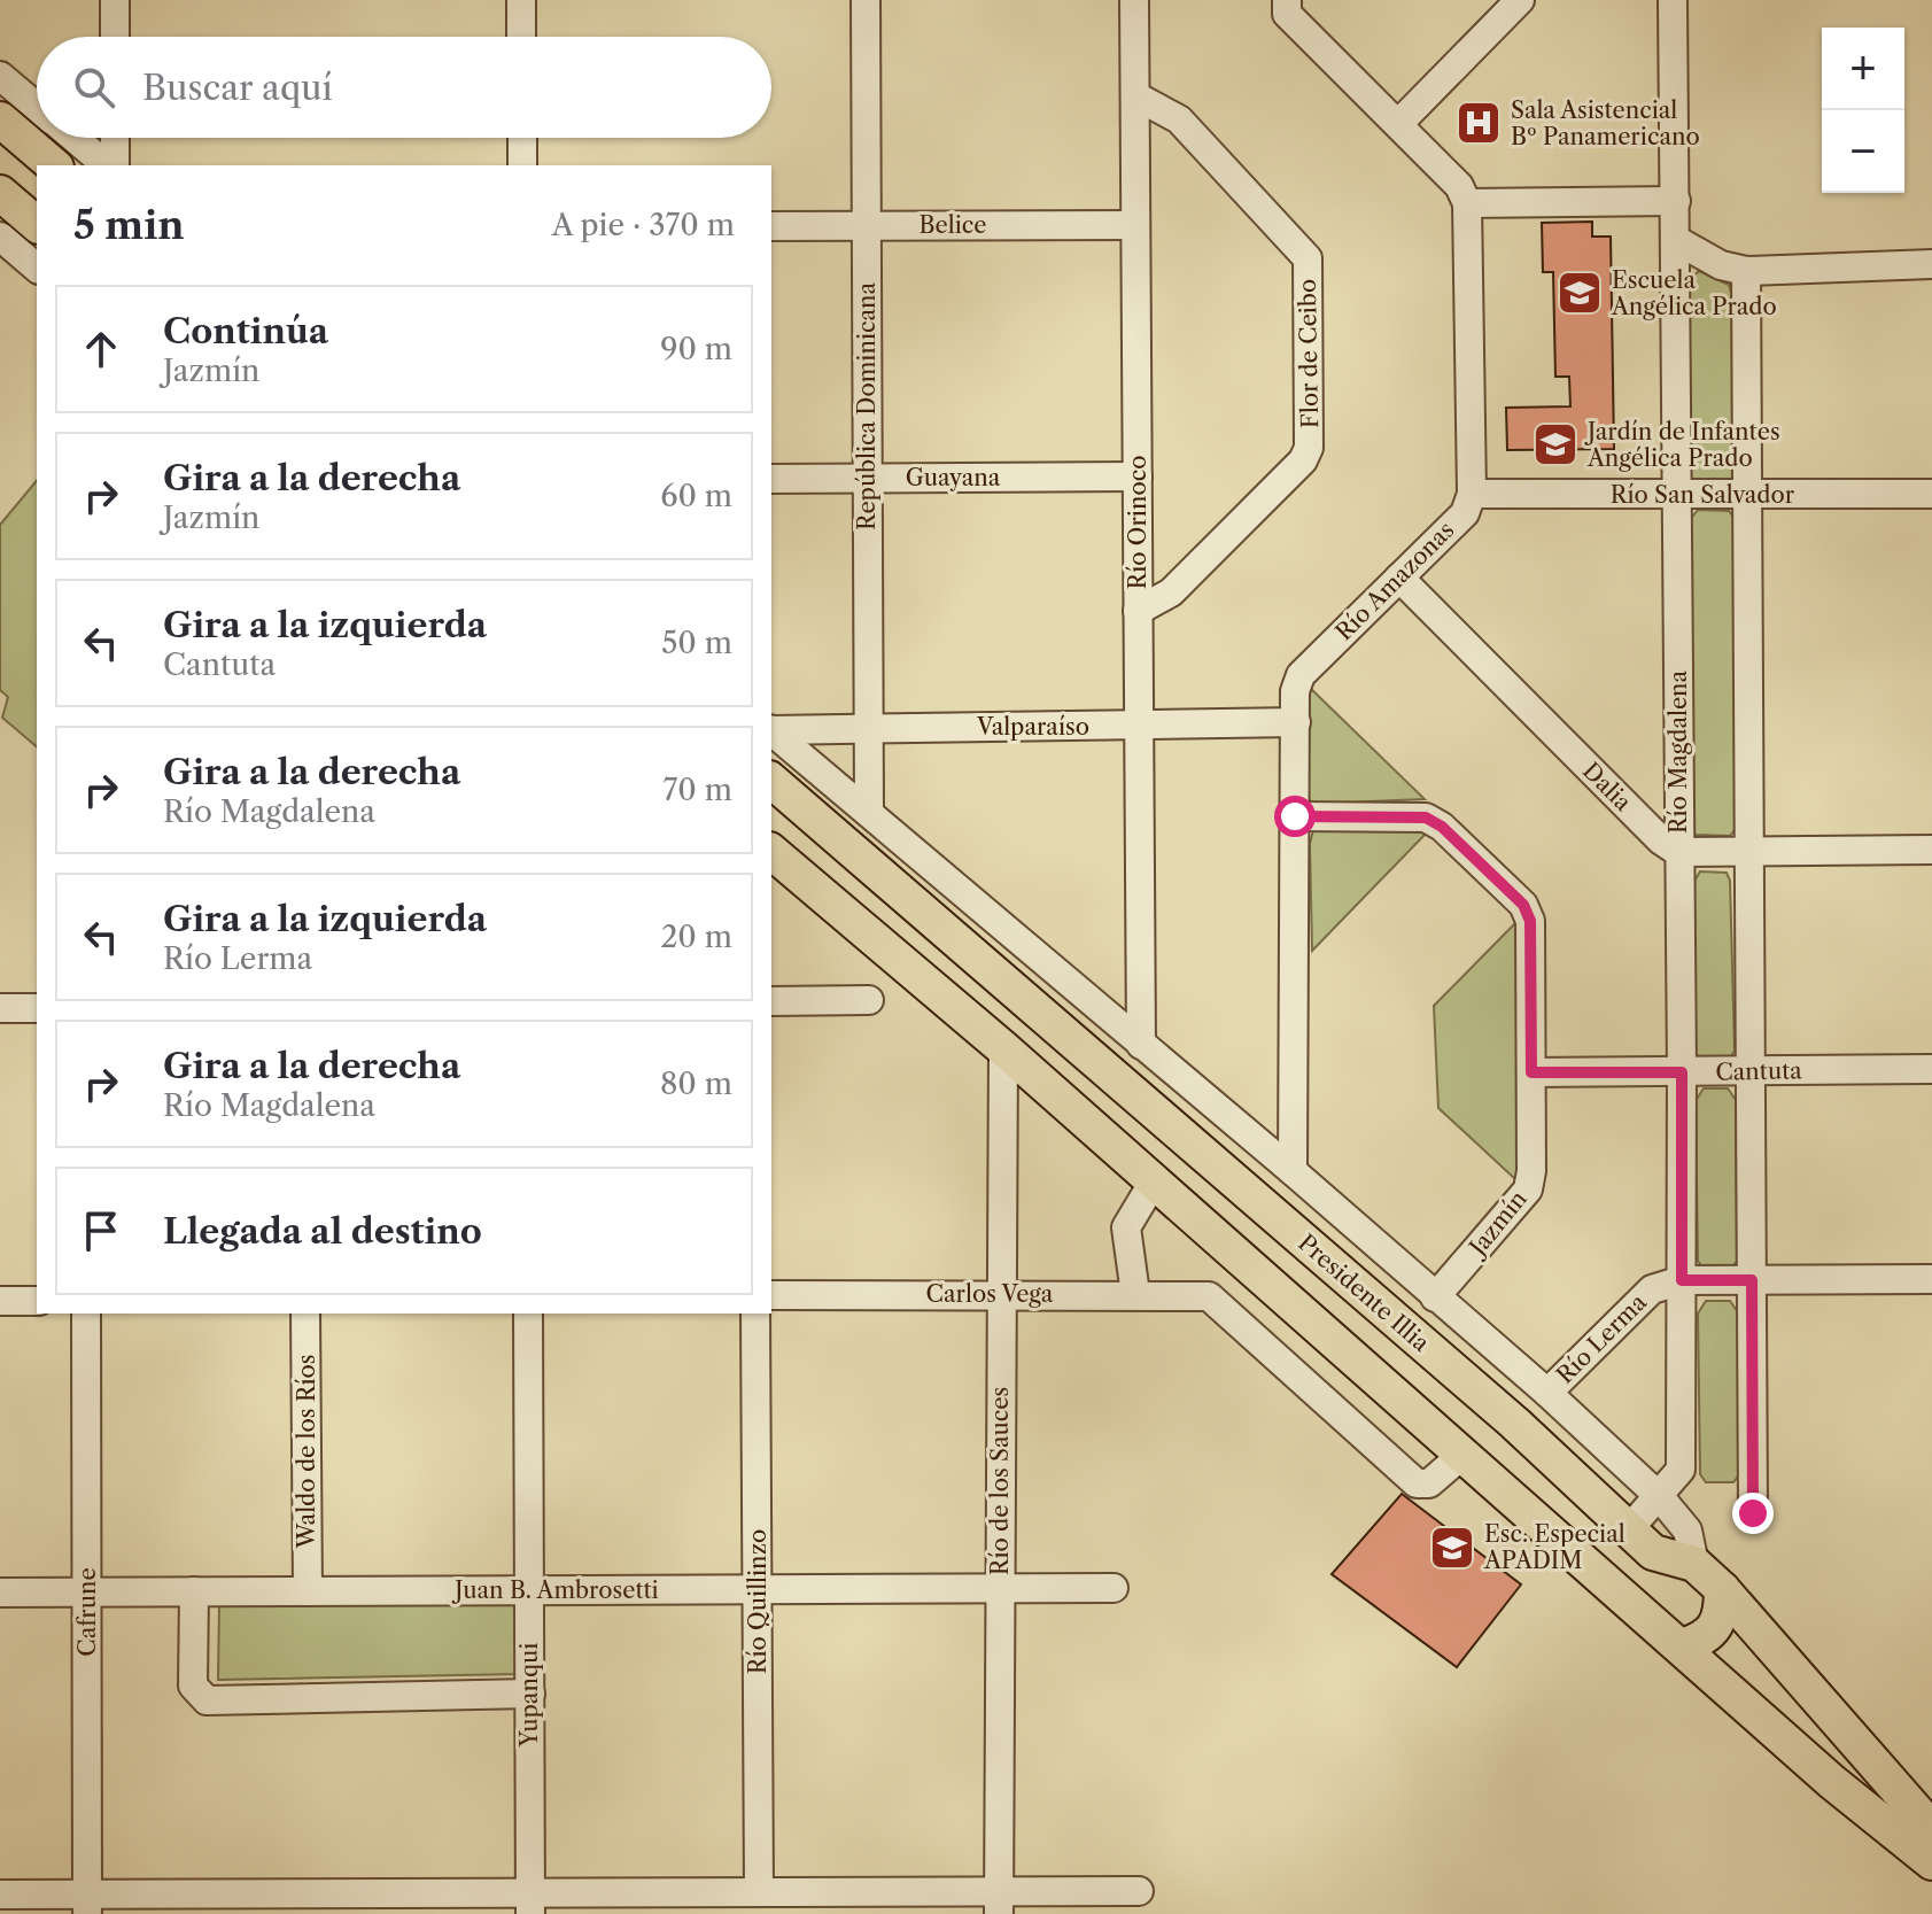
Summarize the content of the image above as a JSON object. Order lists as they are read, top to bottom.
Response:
{
  "streets": {
    "main road": ["Presidente Illia"],
    "street": [
      "Belice",
      "Flor de Ceibo",
      "República Dominicana",
      "Guayana",
      "Río San Salvador",
      "Río Orinoco",
      "Río Amazonas",
      "Valparaíso",
      "Río Magdalena",
      "Dalia",
      "Cantuta",
      "Jazmín",
      "Carlos Vega",
      "Río Lerma",
      "Waldo de los Ríos",
      "Río de los Sauces",
      "Juan B. Ambrosetti",
      "Río Quillinzo",
      "Cafrune",
      "Yupanqui"
    ]
  },
  "crossings": [
    ["Belice", "República Dominicana"],
    ["Belice", "Río Orinoco"],
    ["Flor de Ceibo", "Río Orinoco"],
    ["República Dominicana", "Guayana"],
    ["República Dominicana", "Valparaíso"],
    ["Guayana", "Río Orinoco"],
    ["Río San Salvador", "Río Amazonas"],
    ["Río San Salvador", "Río Magdalena"],
    ["Río Orinoco", "Valparaíso"],
    ["Río Amazonas", "Valparaíso"],
    ["Río Amazonas", "Dalia"],
    ["Río Amazonas", "Jazmín"],
    ["Río Magdalena", "Dalia"],
    ["Río Magdalena", "Cantuta"],
    ["Río Magdalena", "Presidente Illia"],
    ["Río Magdalena", "Río Lerma"],
    ["Cantuta", "Jazmín"],
    ["Carlos Vega", "Río de los Sauces"],
    ["Waldo de los Ríos", "Juan B. Ambrosetti"],
    ["Río de los Sauces", "Juan B. Ambrosetti"],
    ["Juan B. Ambrosetti", "Río Quillinzo"],
    ["Juan B. Ambrosetti", "Cafrune"],
    ["Juan B. Ambrosetti", "Yupanqui"]
  ],
  "places": {
    "hospital": ["Sala Asistencial Bº Panamericano"],
    "school or university": ["Escuela Angélica Prado", "Jardín de Infantes Angélica Prado", "Esc. Especial APADIM"]
  },
  "page": {
    "map_buttons": ["+", "−"],
    "search": "Buscar aquí",
    "heading": ["5 min", "A pie · 370 m"],
    "list": [
      ["Continúa", "Jazmín", "90 m"],
      ["Gira a la derecha", "Jazmín", "60 m"],
      ["Gira a la izquierda", "Cantuta", "50 m"],
      ["Gira a la derecha", "Río Magdalena", "70 m"],
      ["Gira a la izquierda", "Río Lerma", "20 m"],
      ["Gira a la derecha", "Río Magdalena", "80 m"],
      "Llegada al destino"
    ]
  }
}
